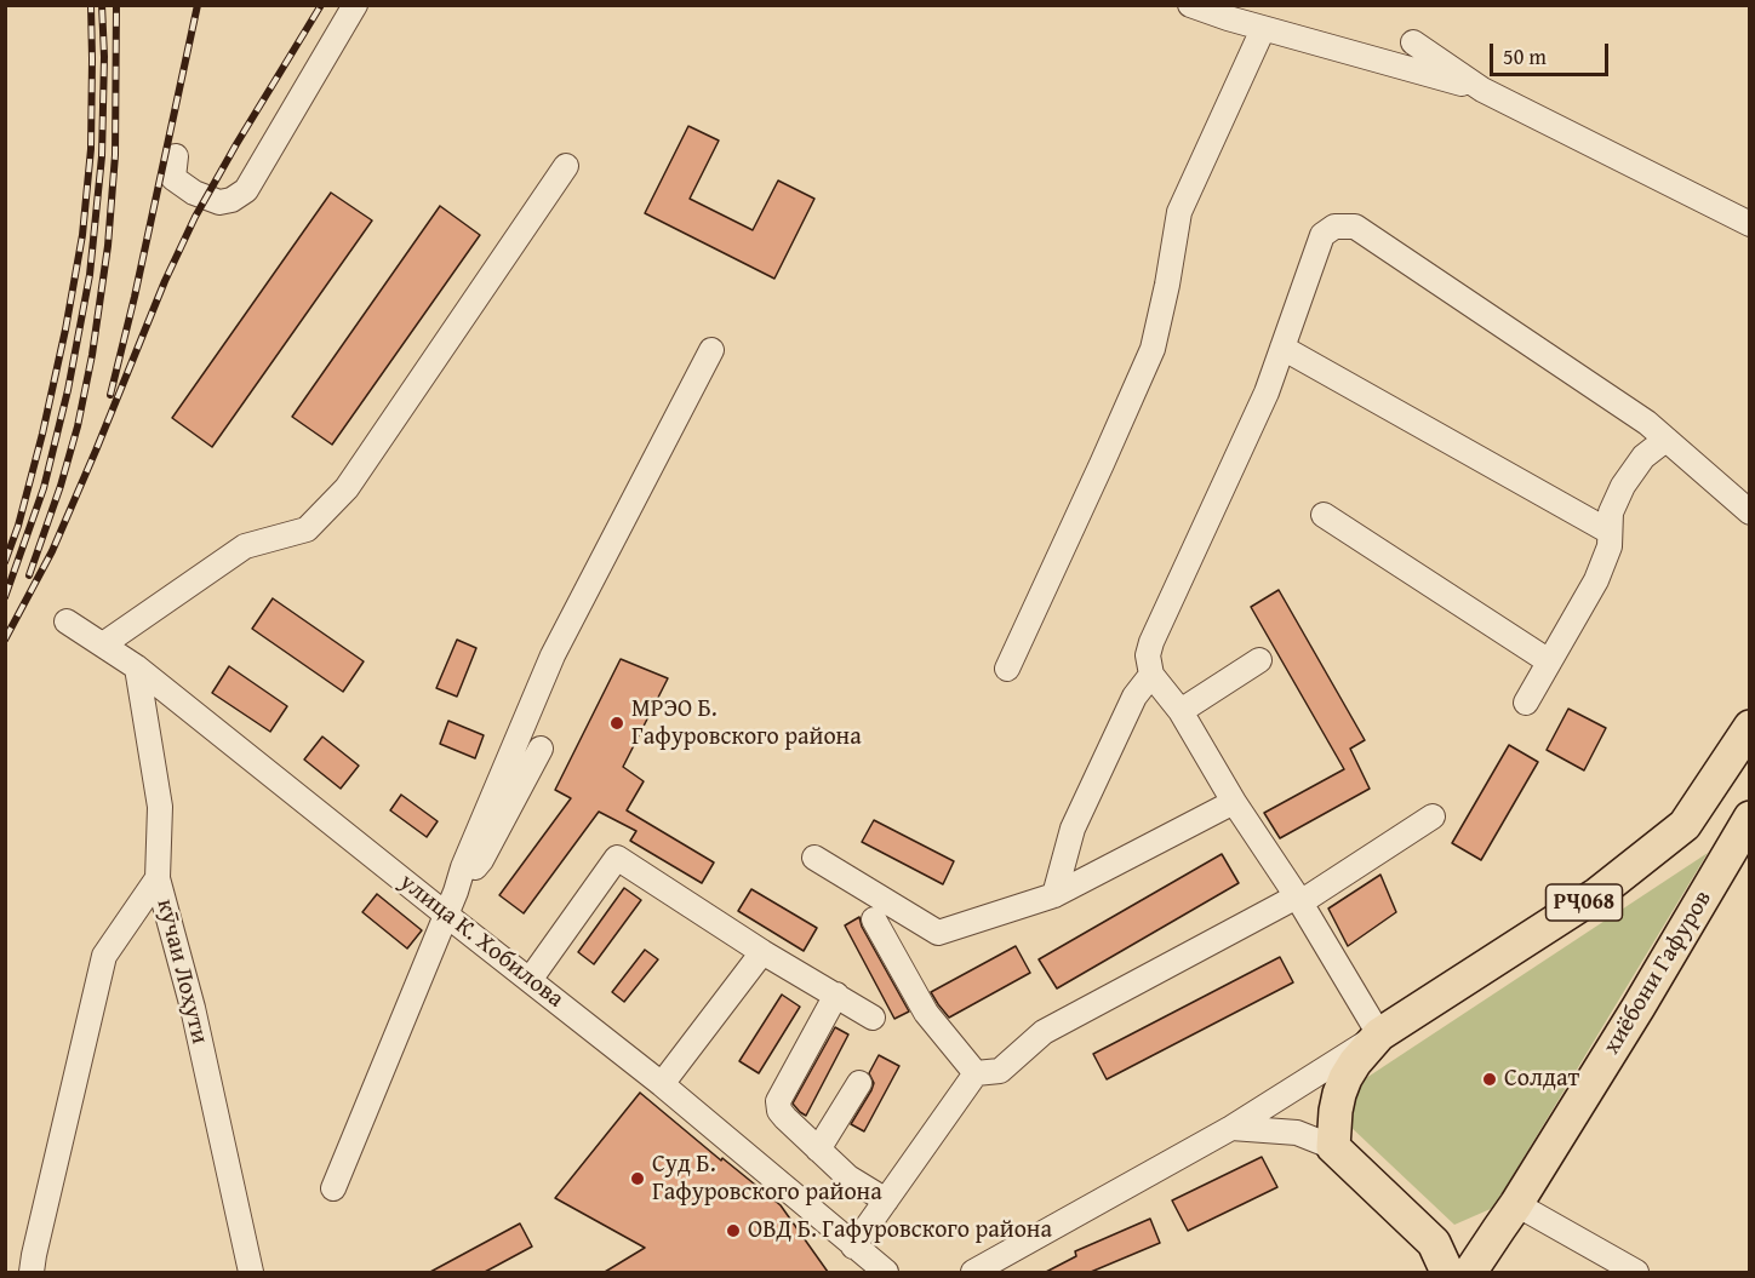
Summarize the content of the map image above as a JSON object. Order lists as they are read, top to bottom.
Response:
{
  "streets": {
    "highway": ["РҶ068", "хиёбони Гафуров"],
    "street": ["улица К. Хобилова", "кӯчаи Лоҳути"]
  },
  "crossings": [
    ["улица К. Хобилова", "кӯчаи Лоҳути"]
  ],
  "places": [
    "МРЭО Б. Гафуровского района",
    "Солдат",
    "Суд Б. Гафуровского района",
    "ОВД Б. Гафуровского района"
  ],
  "scale_bar": "50 m"
}
